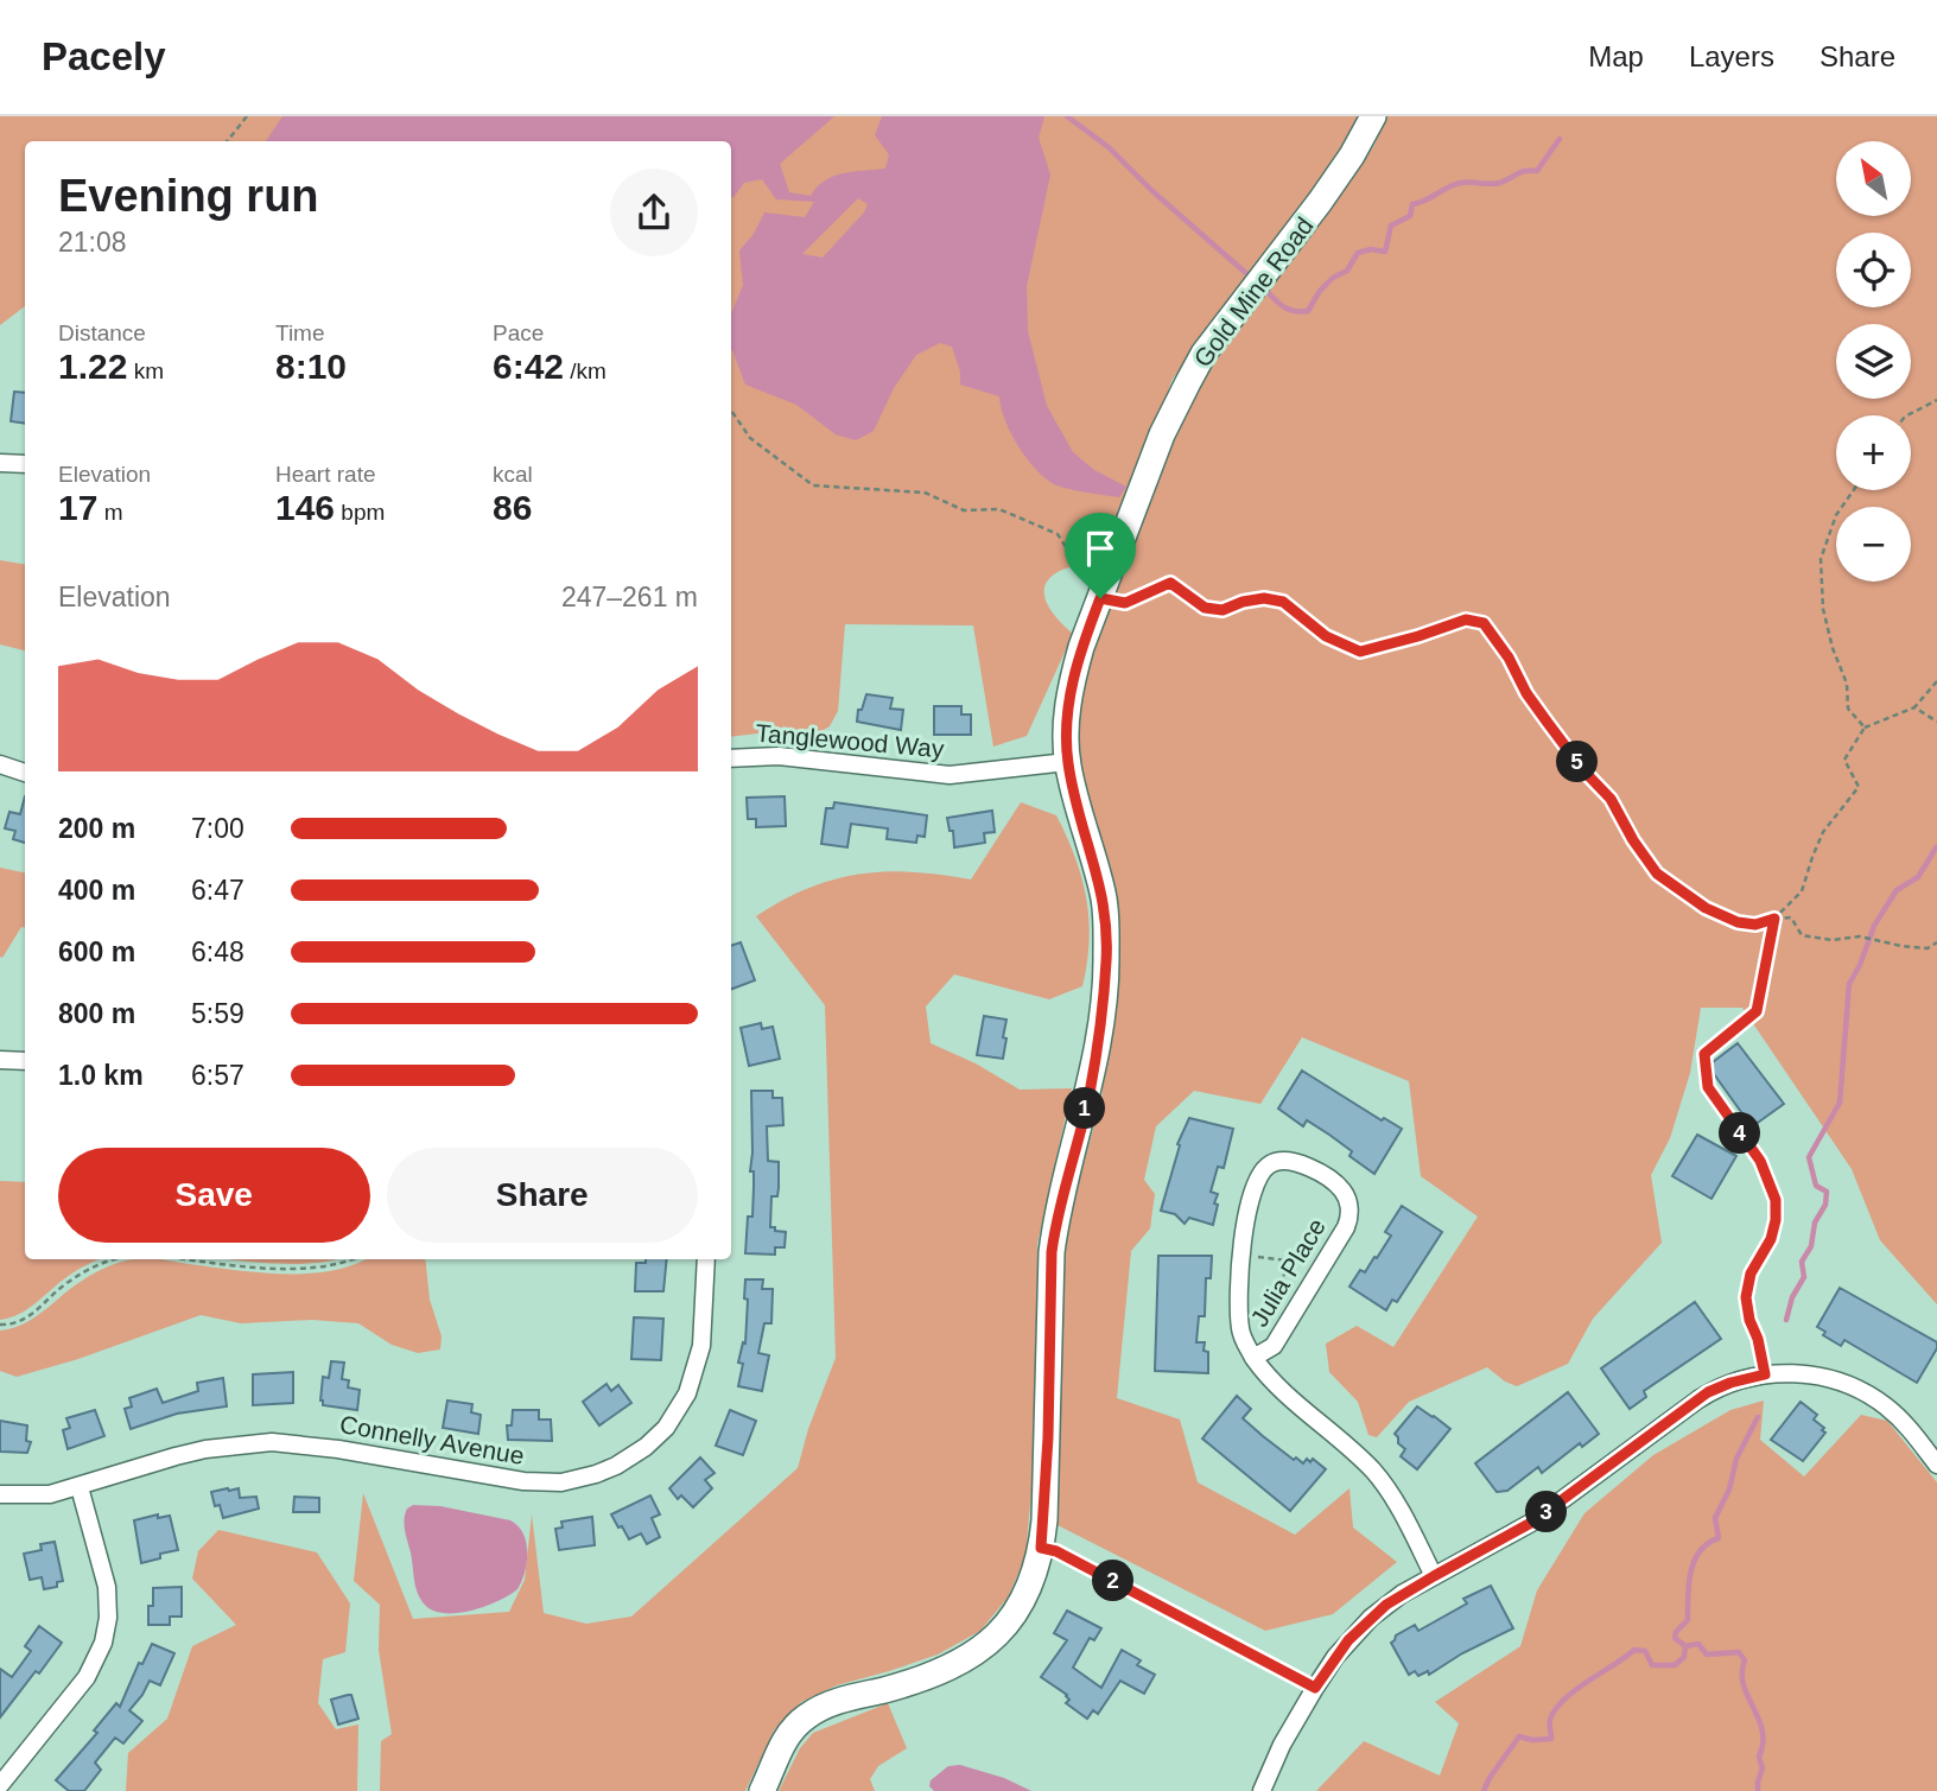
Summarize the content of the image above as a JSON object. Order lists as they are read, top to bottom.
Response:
{
  "streets": {
    "street": [
      "Gold Mine Road",
      "Tanglewood Way",
      "Julia Place",
      "Connelly Avenue"
    ]
  },
  "crossings": [
    ["Gold Mine Road", "Tanglewood Way"]
  ],
  "north": "top left",
  "page": {
    "header": "Pacely",
    "nav": ["Map", "Layers", "Share"],
    "map_buttons": ["+", "−"],
    "heading": ["Evening run", "21:08"],
    "stats": [
      ["Distance", "1.22 km"],
      ["Time", "8:10"],
      ["Pace", "6:42 /km"],
      ["Elevation", "17 m"],
      ["Heart rate", "146 bpm"],
      ["kcal", "86"]
    ],
    "chart": ["Elevation", "247–261 m"],
    "pins": [
      "5",
      "1",
      "4",
      "3",
      "2"
    ],
    "list": [
      {
        "name": "200 m",
        "note": "7:00"
      },
      {
        "name": "400 m",
        "note": "6:47"
      },
      {
        "name": "600 m",
        "note": "6:48"
      },
      {
        "name": "800 m",
        "note": "5:59"
      },
      {
        "name": "1.0 km",
        "note": "6:57"
      }
    ],
    "buttons": ["Save", "Share"]
  }
}
